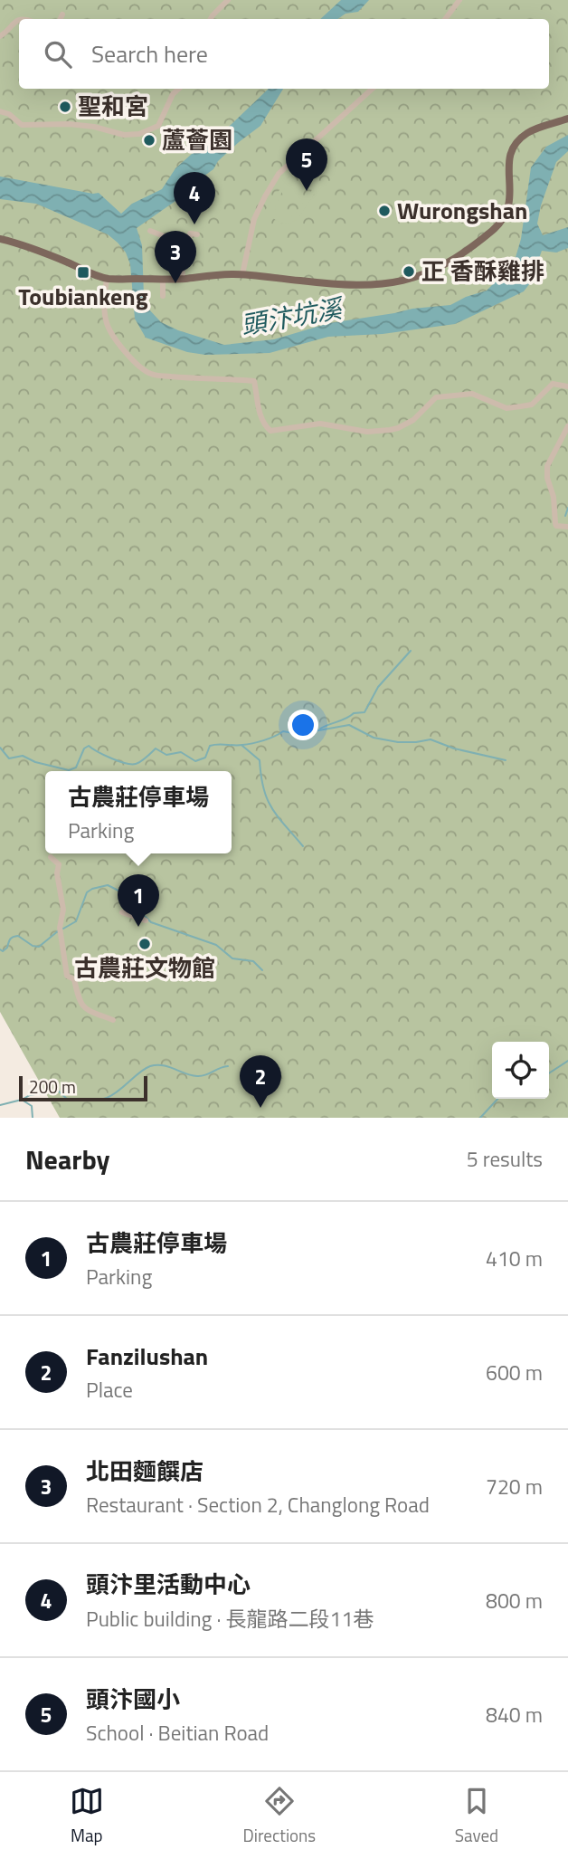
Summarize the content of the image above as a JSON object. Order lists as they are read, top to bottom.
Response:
{
  "water": ["頭汴坑溪"],
  "places": {
    "other": [
      "聖和宮",
      "蘆薈園",
      "Wurongshan",
      "正 香酥雞排",
      "古農莊文物館"
    ],
    "transit": ["Toubiankeng"]
  },
  "scale_bar": "200 m",
  "page": {
    "search": "Search here",
    "pins": [
      "5",
      "4",
      "3",
      "1",
      "2"
    ],
    "popup": ["古農莊停車場", "Parking"],
    "scale": "200 m",
    "heading": ["Nearby", "5 results"],
    "list": [
      {
        "mark": "1",
        "name": "古農莊停車場",
        "note": "Parking",
        "value": "410 m"
      },
      {
        "mark": "2",
        "name": "Fanzilushan",
        "note": "Place",
        "value": "600 m"
      },
      {
        "mark": "3",
        "name": "北田麵饌店",
        "note": "Restaurant · Section 2, Changlong Road",
        "value": "720 m"
      },
      {
        "mark": "4",
        "name": "頭汴里活動中心",
        "note": "Public building · 長龍路二段11巷",
        "value": "800 m"
      },
      {
        "mark": "5",
        "name": "頭汴國小",
        "note": "School · Beitian Road",
        "value": "840 m"
      }
    ],
    "nav": ["Map", "Directions", "Saved"]
  }
}
